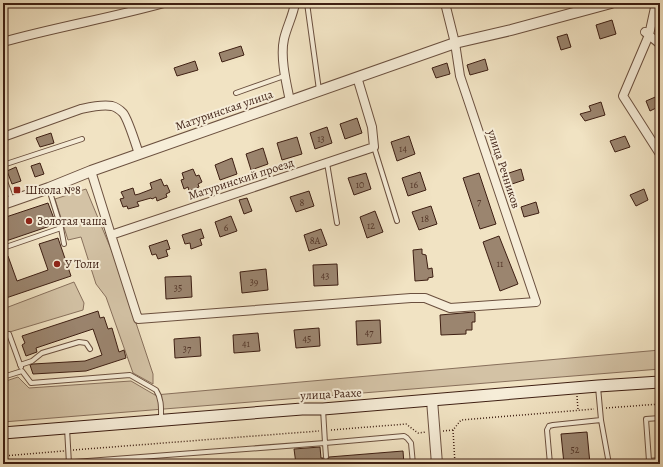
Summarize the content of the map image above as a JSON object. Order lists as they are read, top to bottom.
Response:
{
  "streets": {
    "main road": ["улица Раахе"],
    "street": ["Матуринская улица", "улица Речников", "Матуринский проезд"]
  },
  "crossings": [
    ["Матуринская улица", "улица Речников"],
    ["улица Речников", "Матуринский проезд"]
  ],
  "places": {
    "transit": ["Школа №8"],
    "other": ["Золотая чаша", "У Толи"]
  },
  "house_numbers": [
    "13",
    "14",
    "10",
    "16",
    "7",
    "8",
    "18",
    "12",
    "6",
    "8А",
    "11",
    "43",
    "39",
    "35",
    "47",
    "45",
    "41",
    "37",
    "52"
  ]
}
